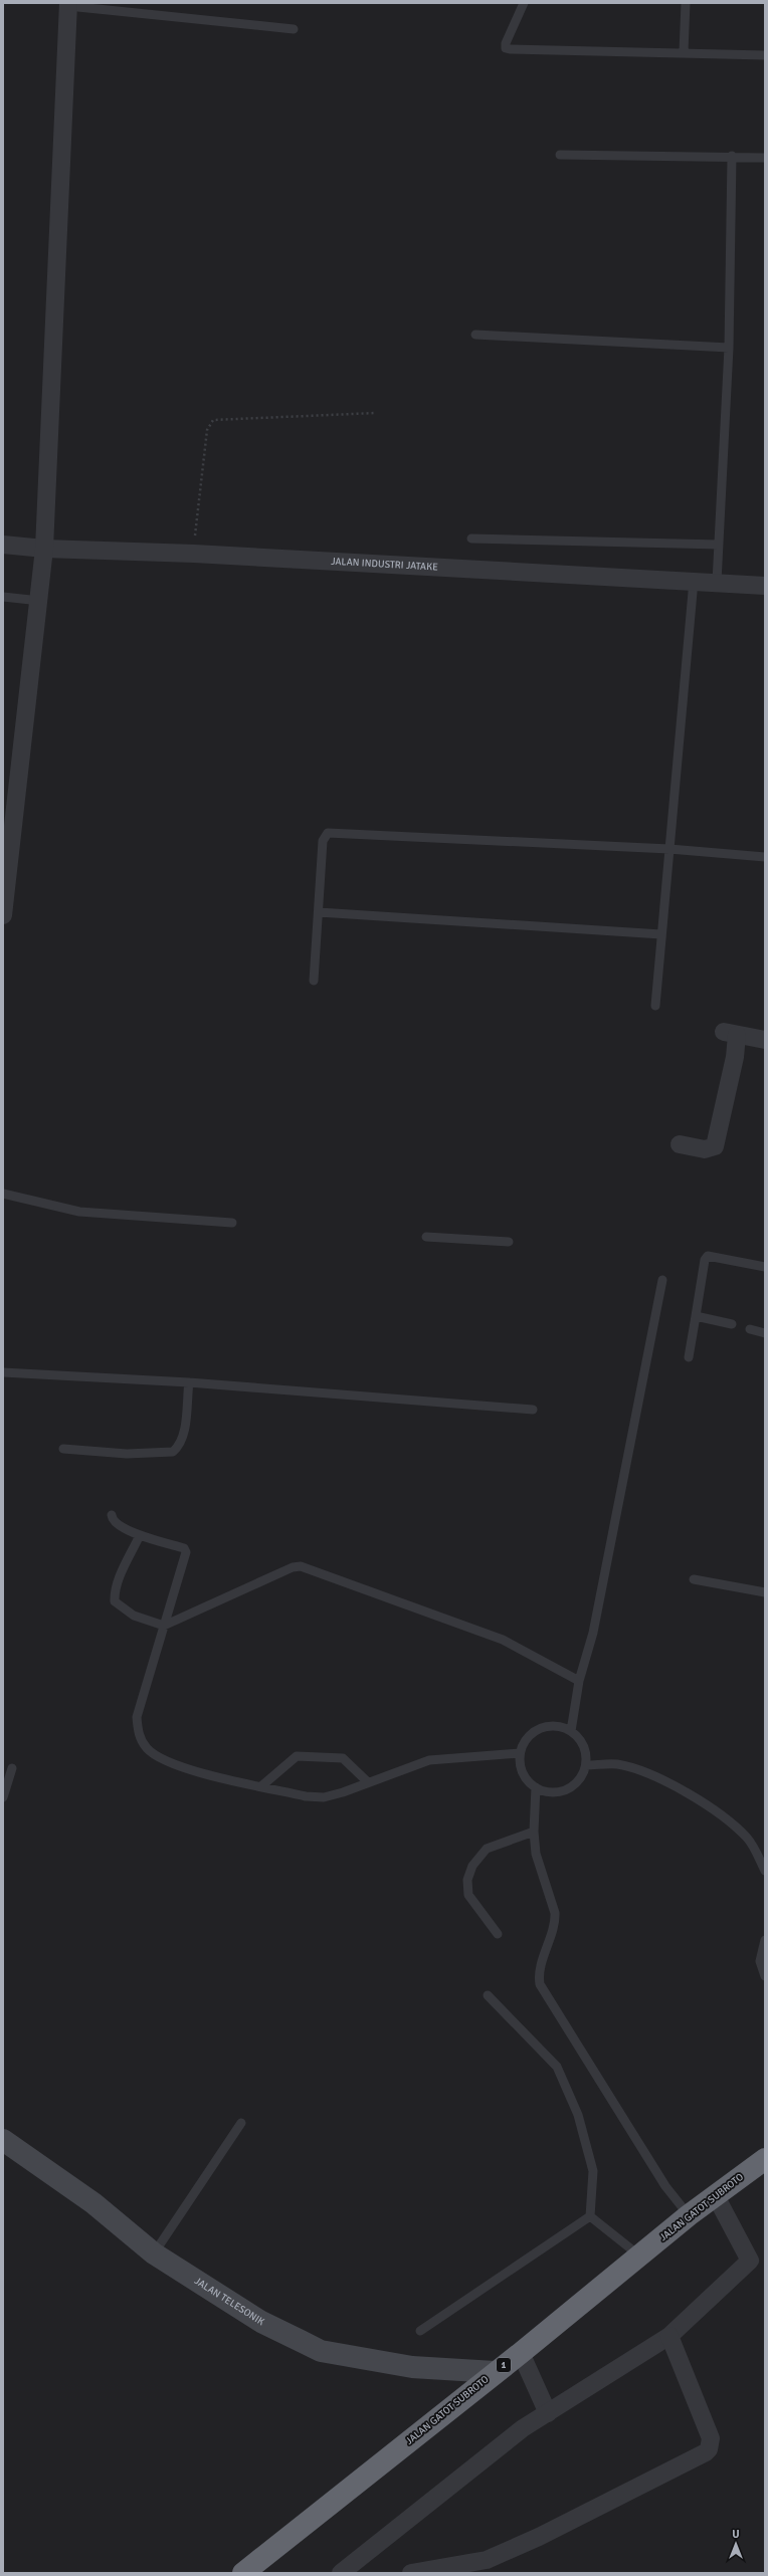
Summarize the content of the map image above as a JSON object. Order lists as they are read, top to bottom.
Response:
{
  "streets": {
    "highway": ["JALAN GATOT SUBROTO", "1"],
    "street": ["JALAN INDUSTRI JATAKE", "JALAN TELESONIK"]
  },
  "crossings": [
    ["JALAN GATOT SUBROTO", "JALAN TELESONIK"]
  ],
  "north": "top"
}
